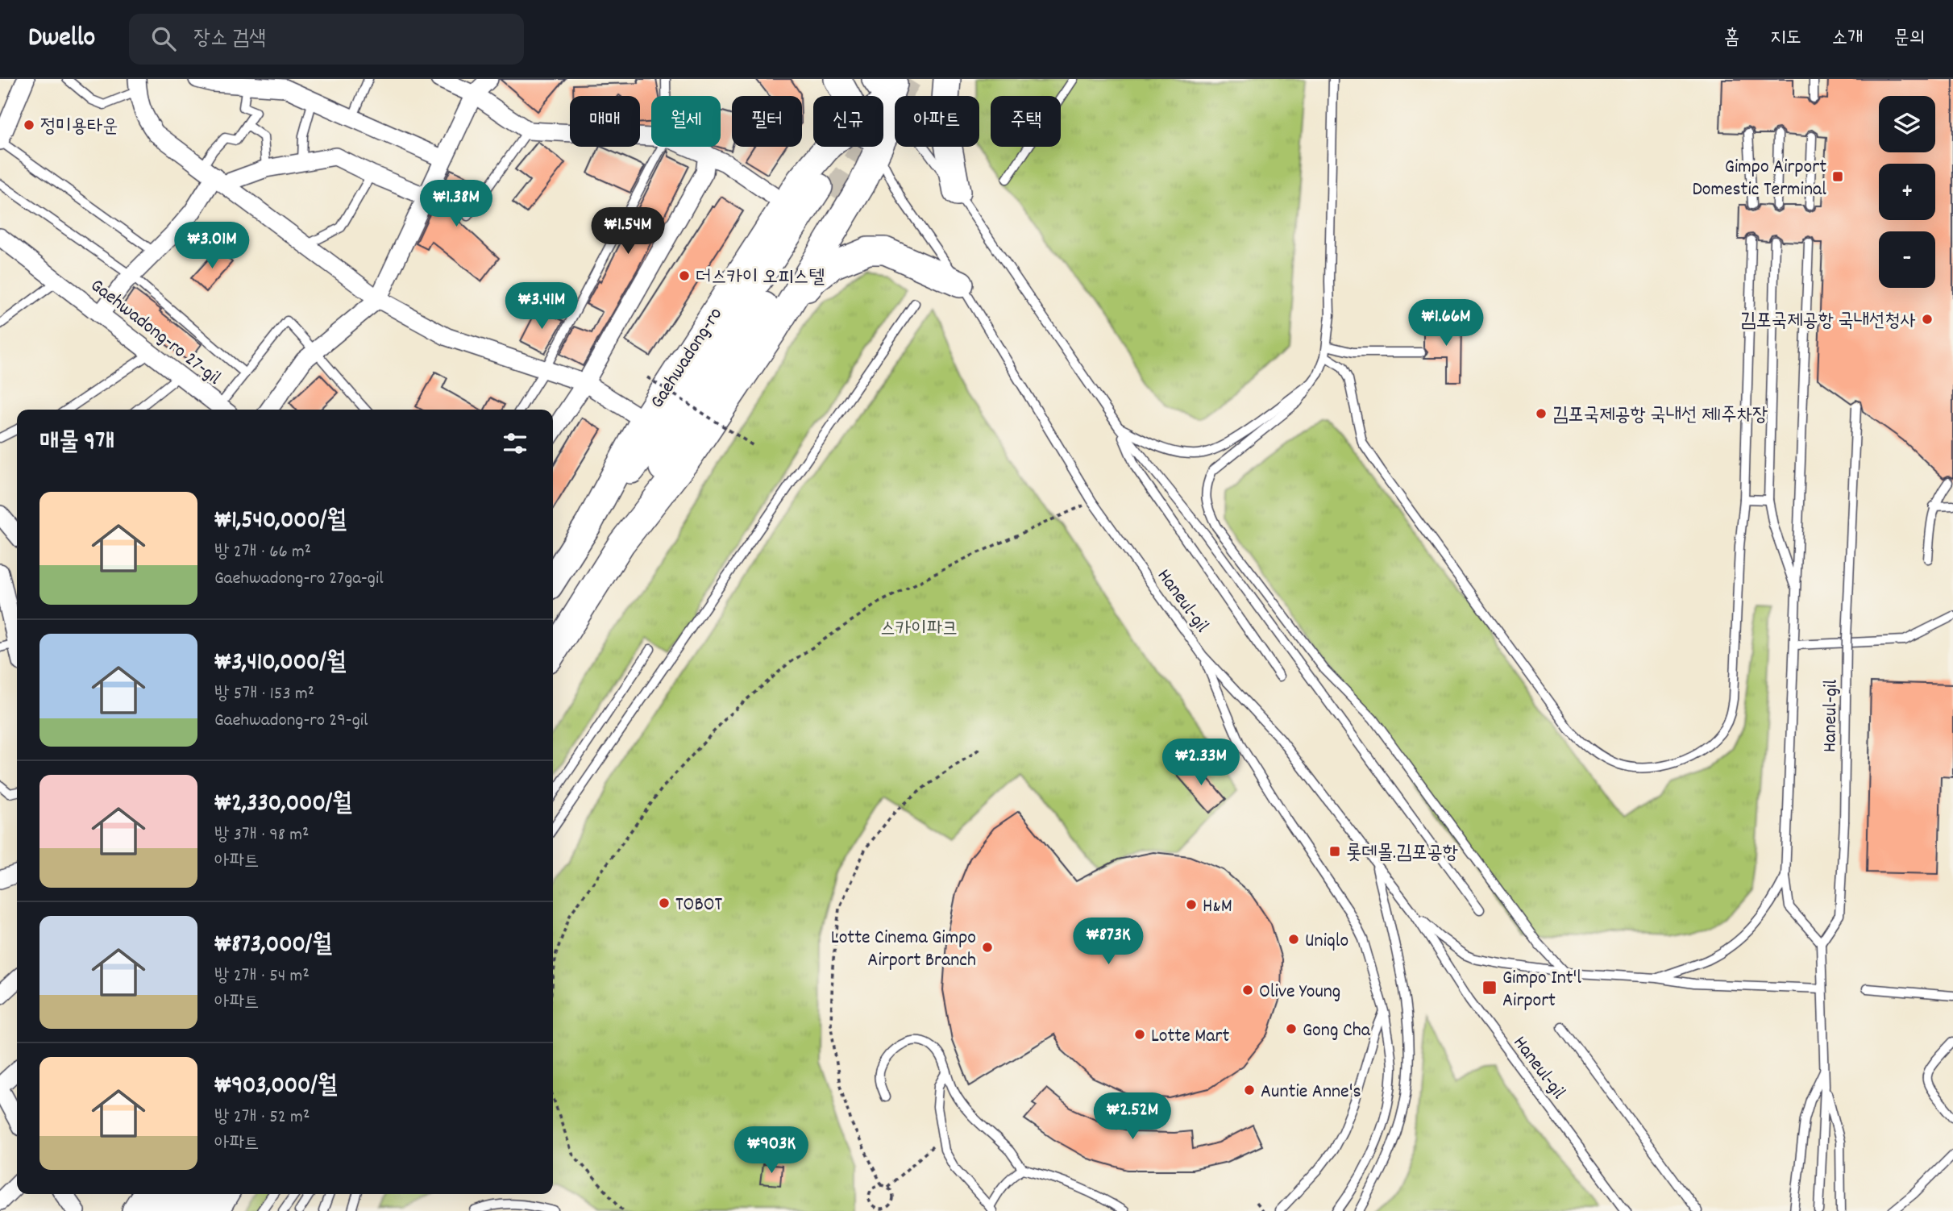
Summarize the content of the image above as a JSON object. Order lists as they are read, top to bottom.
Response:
{
  "streets": {
    "main road": ["Gaehwadong-ro"],
    "street": ["Gaehwadong-ro 27-gil"],
    "lane": ["Haneul-gil"]
  },
  "crossings": [
    ["Gaehwadong-ro", "Haneul-gil"]
  ],
  "parks": ["스카이파크"],
  "places": {
    "other": [
      "정미용타운",
      "더스카이 오피스텔",
      "김포국제공항 국내선청사",
      "김포국제공항 국내선 제1주차장",
      "TOBOT",
      "H&M",
      "Uniqlo",
      "Lotte Cinema Gimpo Airport Branch",
      "Olive Young",
      "Gong Cha",
      "Lotte Mart",
      "Auntie Anne's"
    ],
    "transit": ["Gimpo Airport Domestic Terminal", "롯데몰.김포공항", "Gimpo Int'l Airport"]
  },
  "page": {
    "header": "Dwello",
    "search": "장소 검색",
    "nav": [
      "홈",
      "지도",
      "소개",
      "문의"
    ],
    "map_buttons": ["+", "−"],
    "chip": [
      "매매",
      "월세",
      "필터",
      "신규",
      "아파트",
      "주택"
    ],
    "price": [
      "₩1.38M",
      "₩1.54M",
      "₩3.01M",
      "₩3.41M",
      "₩1.66M",
      "₩2.33M",
      "₩873K",
      "₩2.52M",
      "₩903K"
    ],
    "heading": "매물 9개",
    "list": [
      {
        "name": "₩1,540,000/월",
        "note": "방 2개 · 66 m² · Gaehwadong-ro 27ga-gil"
      },
      {
        "name": "₩3,410,000/월",
        "note": "방 5개 · 153 m² · Gaehwadong-ro 29-gil"
      },
      {
        "name": "₩2,330,000/월",
        "note": "방 3개 · 98 m² · 아파트"
      },
      {
        "name": "₩873,000/월",
        "note": "방 2개 · 54 m² · 아파트"
      },
      {
        "name": "₩903,000/월",
        "note": "방 2개 · 52 m² · 아파트"
      }
    ]
  }
}
